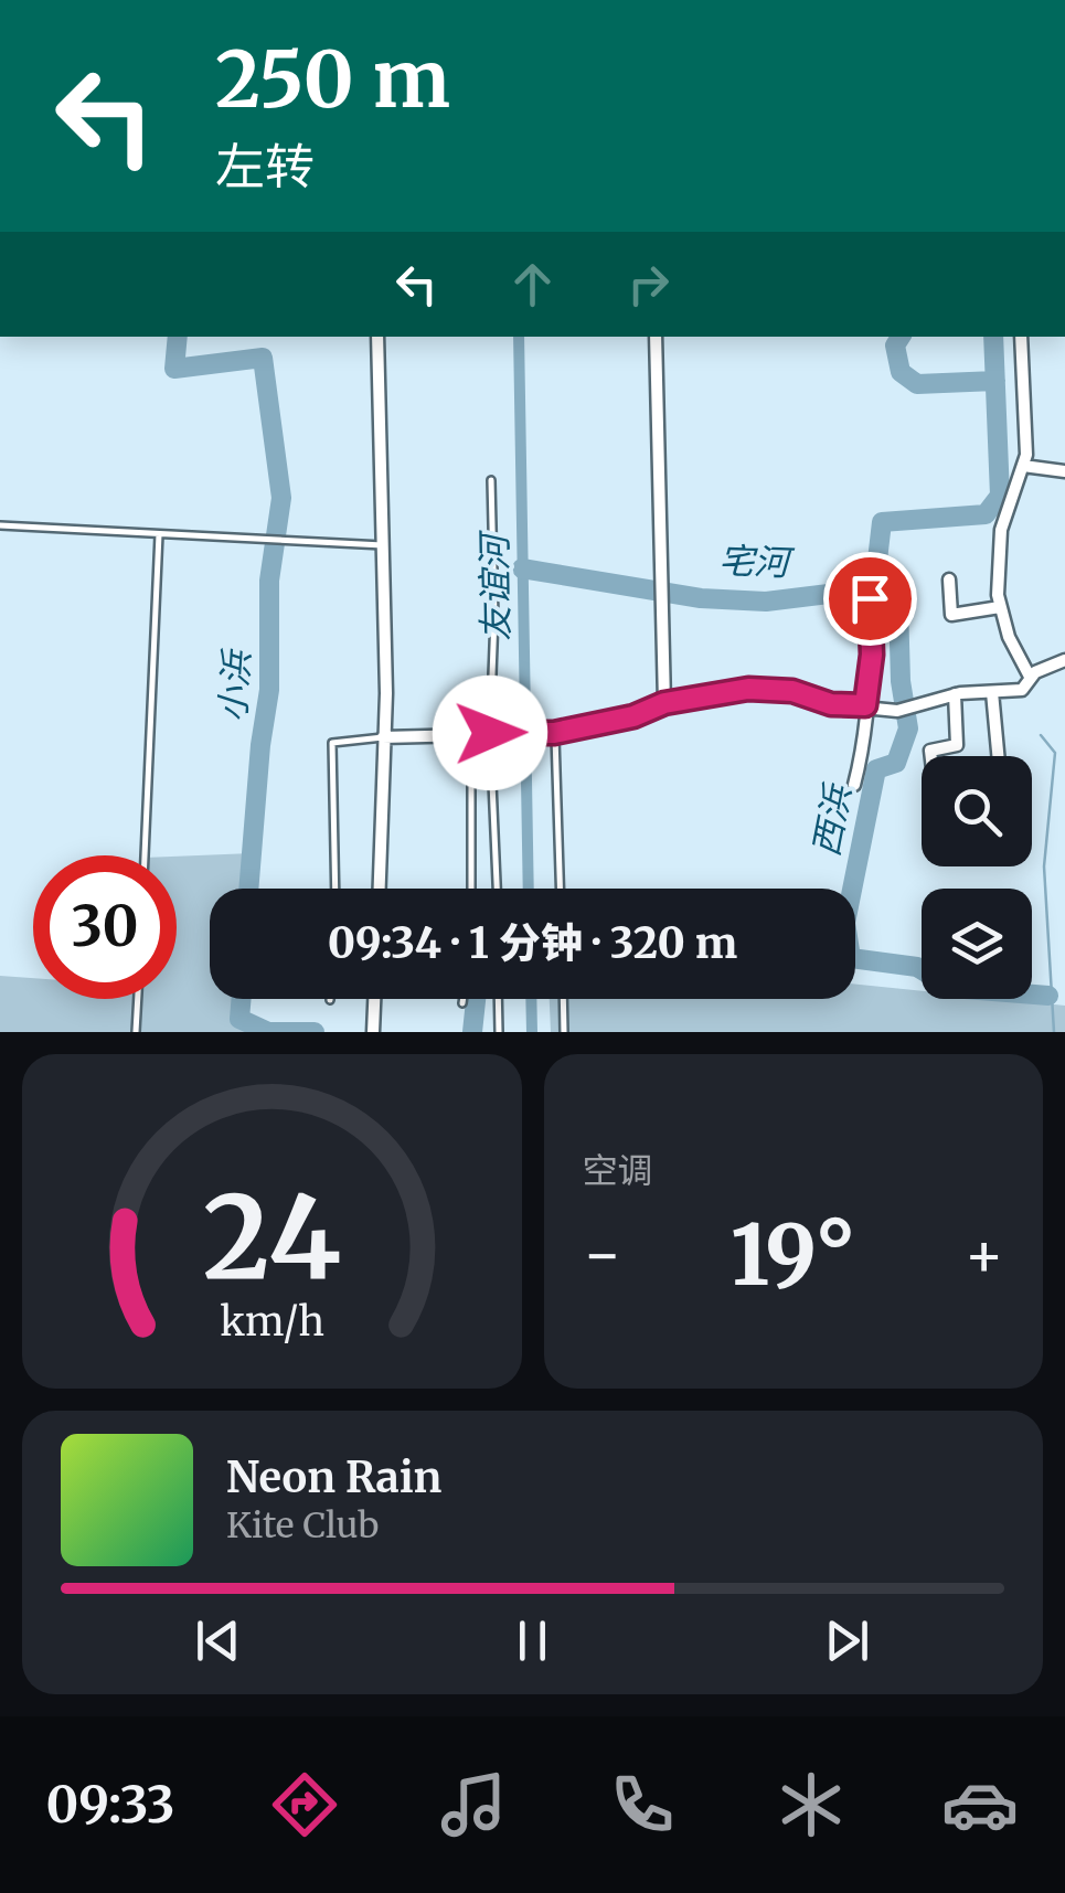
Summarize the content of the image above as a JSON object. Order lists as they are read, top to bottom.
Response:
{
  "water": [
    "宅河",
    "友谊河",
    "小浜",
    "西浜"
  ],
  "page": {
    "turn": ["250 m", "左转"],
    "limit": "30",
    "trip": "09:34 · 1 分钟 · 320 m",
    "tile": "空调",
    "heat": ["−", "19°", "+"],
    "song": ["Neon Rain", "Kite Club"],
    "tabs": "09:33",
    "gauge": ["24", "km/h"]
  }
}
